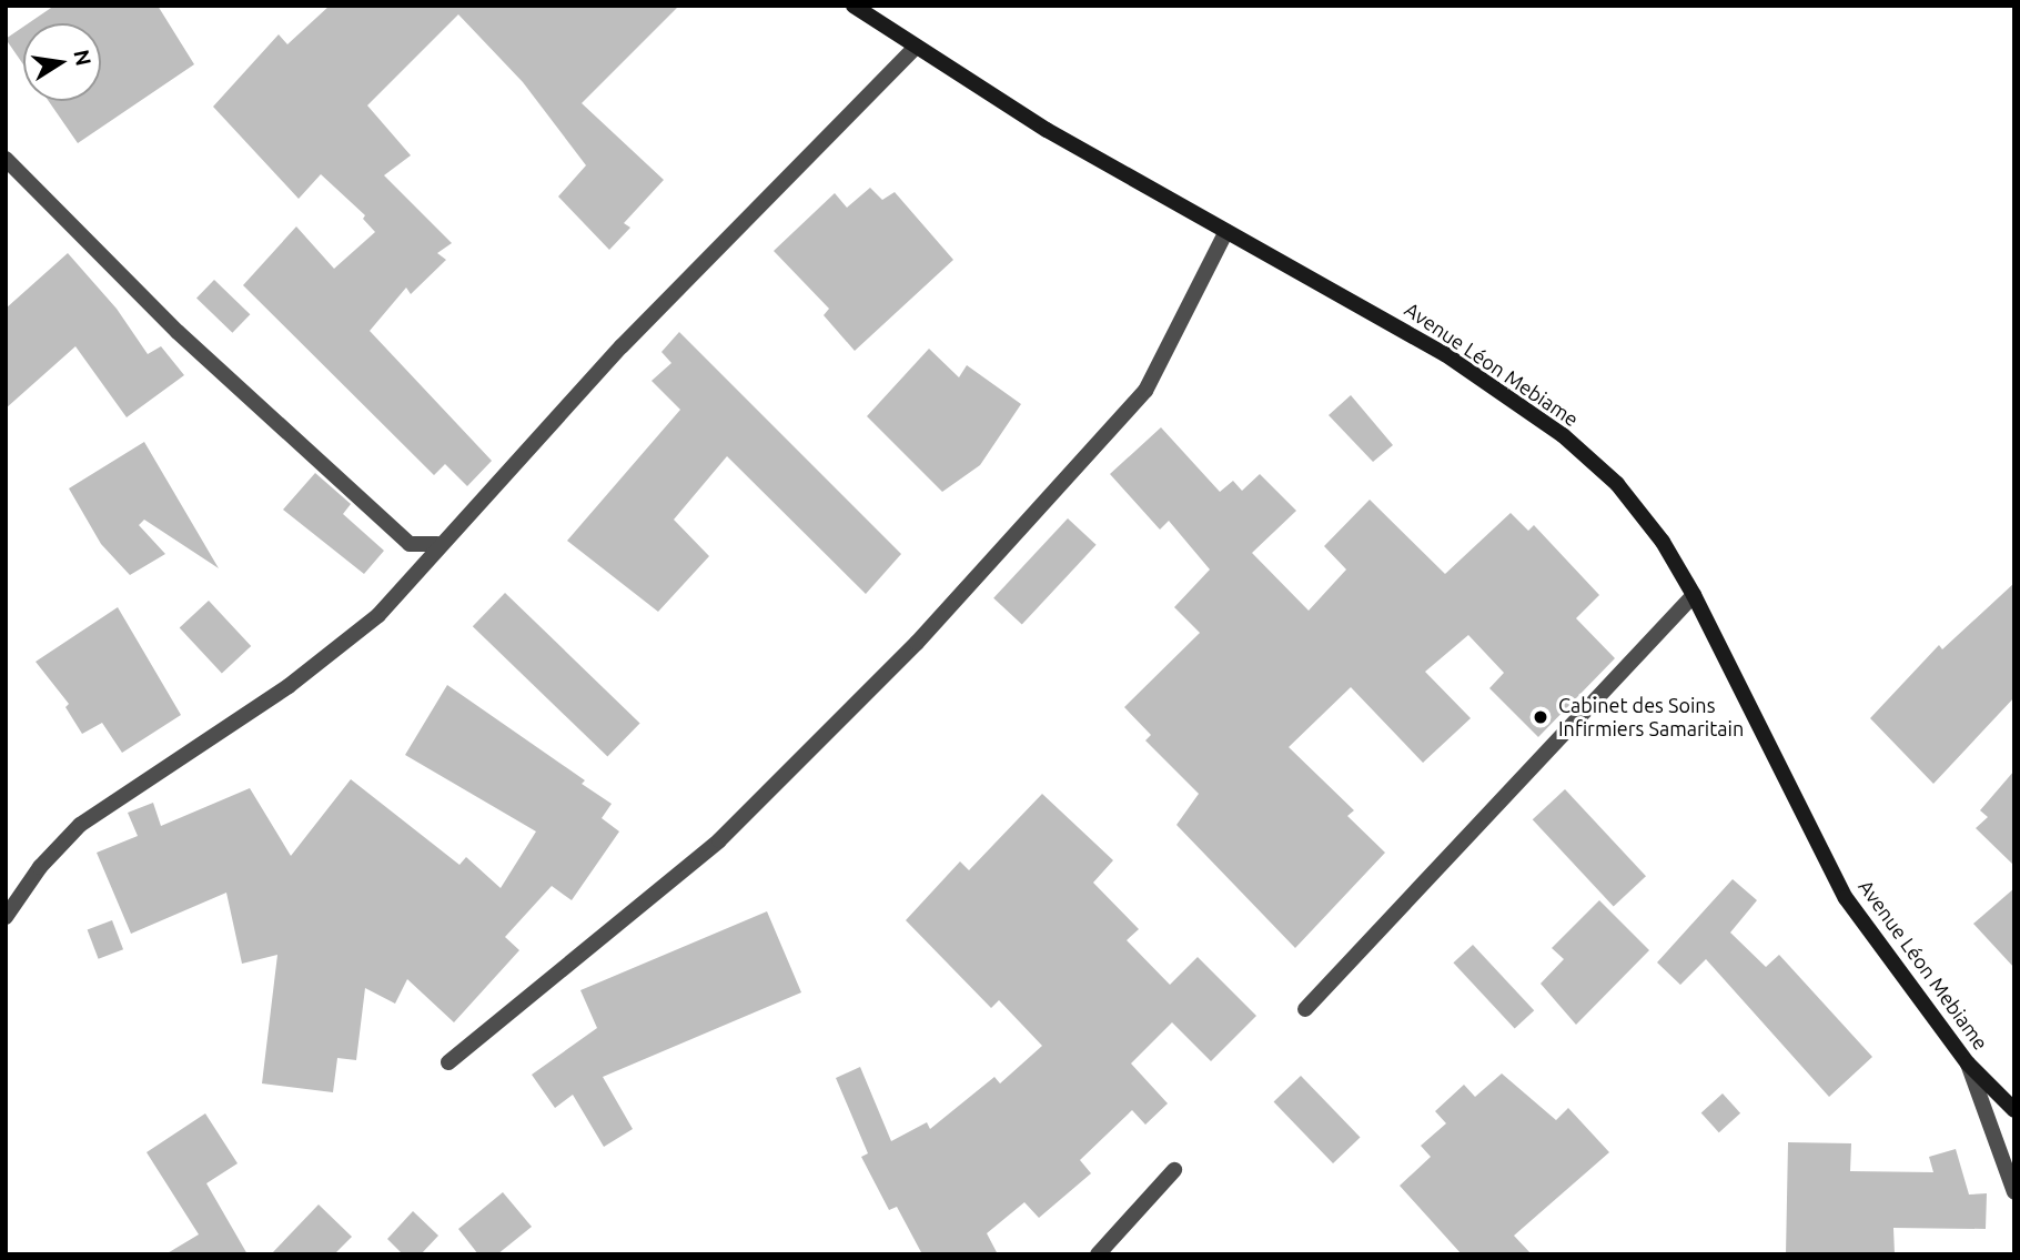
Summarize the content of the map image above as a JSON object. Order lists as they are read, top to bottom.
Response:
{
  "streets": {
    "street": ["Avenue Léon Mebiame"]
  },
  "places": ["Cabinet des Soins Infirmiers Samaritain"],
  "north": "right"
}
